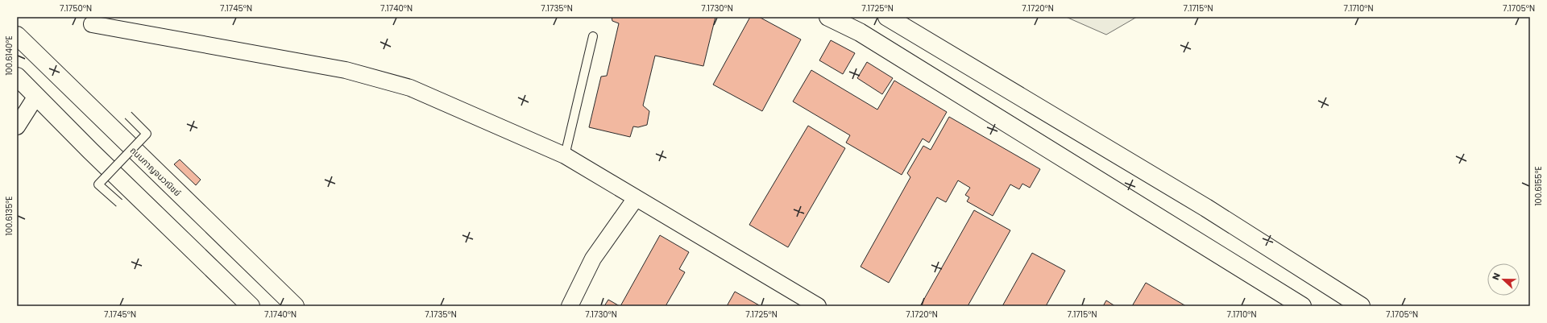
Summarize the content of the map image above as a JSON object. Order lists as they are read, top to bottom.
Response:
{
  "streets": {
    "main road": ["ถนนกาญจนวณิชย์"]
  },
  "north": "left",
  "coordinates": [
    "7.1750°N",
    "7.1745°N",
    "7.1740°N",
    "7.1735°N",
    "7.1730°N",
    "7.1725°N",
    "7.1720°N",
    "7.1715°N",
    "7.1710°N",
    "7.1705°N",
    "100.6140°E",
    "100.6155°E",
    "100.6135°E"
  ]
}
